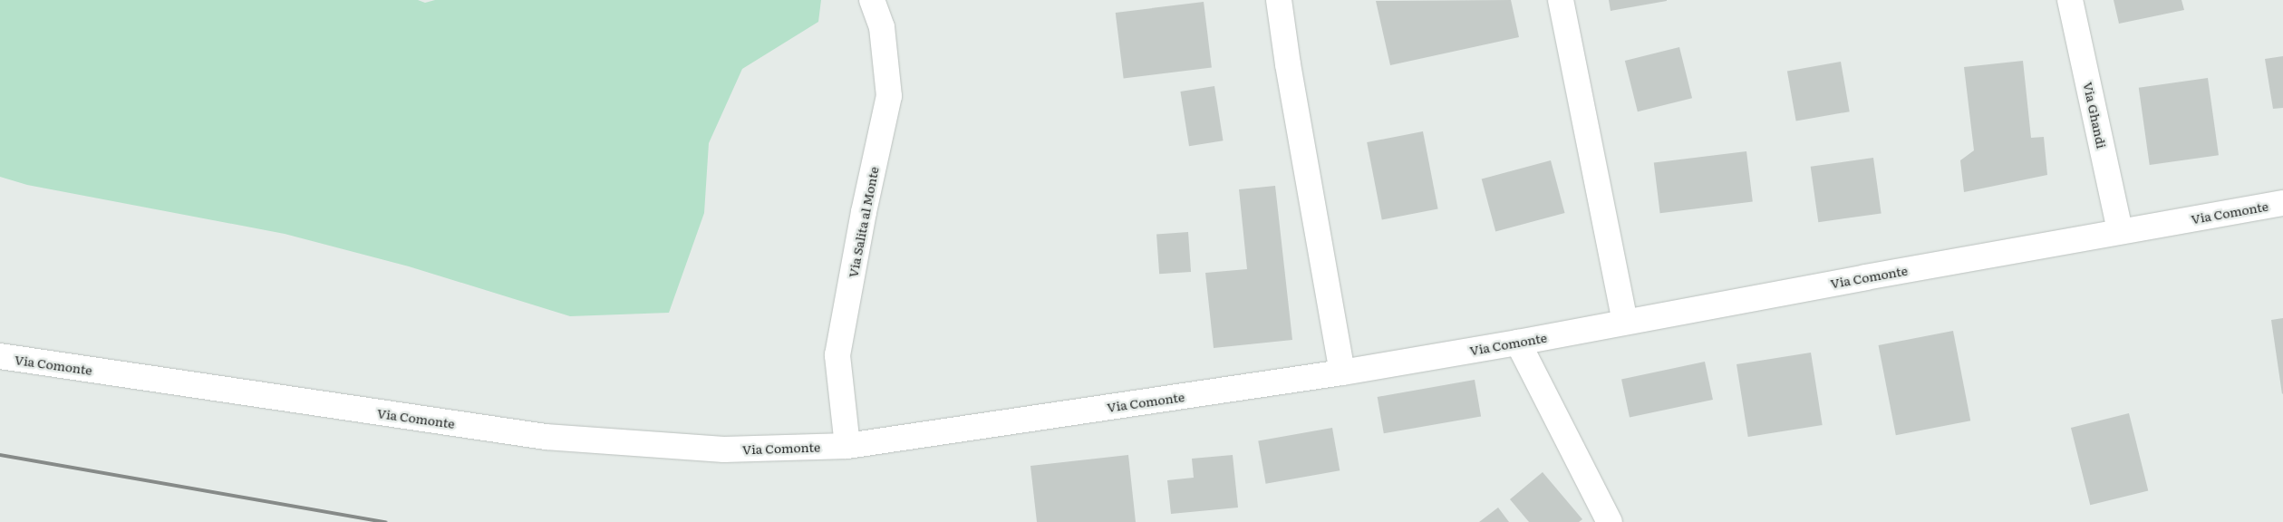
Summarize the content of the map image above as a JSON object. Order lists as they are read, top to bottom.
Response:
{
  "streets": {
    "street": ["Via Ghandi", "Via Comonte", "Via Salita al Monte"]
  },
  "crossings": [
    ["Via Ghandi", "Via Comonte"],
    ["Via Comonte", "Via Salita al Monte"]
  ]
}
